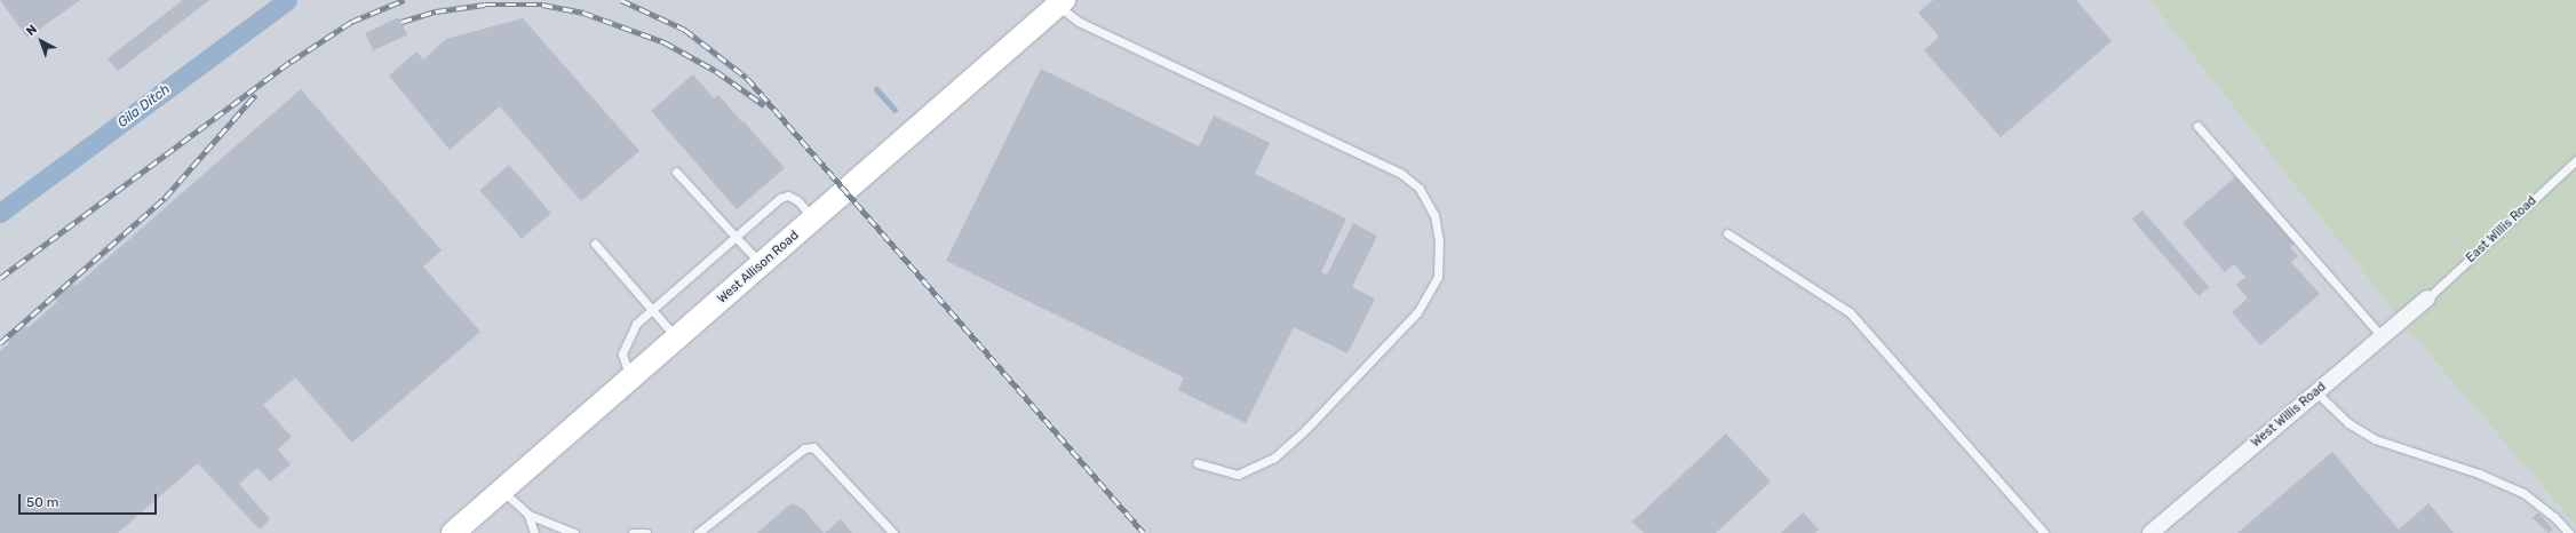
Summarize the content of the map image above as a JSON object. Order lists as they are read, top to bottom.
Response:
{
  "streets": {
    "street": ["West Allison Road", "West Willis Road"],
    "lane": ["East Willis Road"]
  },
  "crossings": [
    ["East Willis Road", "West Willis Road"]
  ],
  "water": ["Gila Ditch"],
  "scale_bar": "50 m",
  "north": "top left"
}
